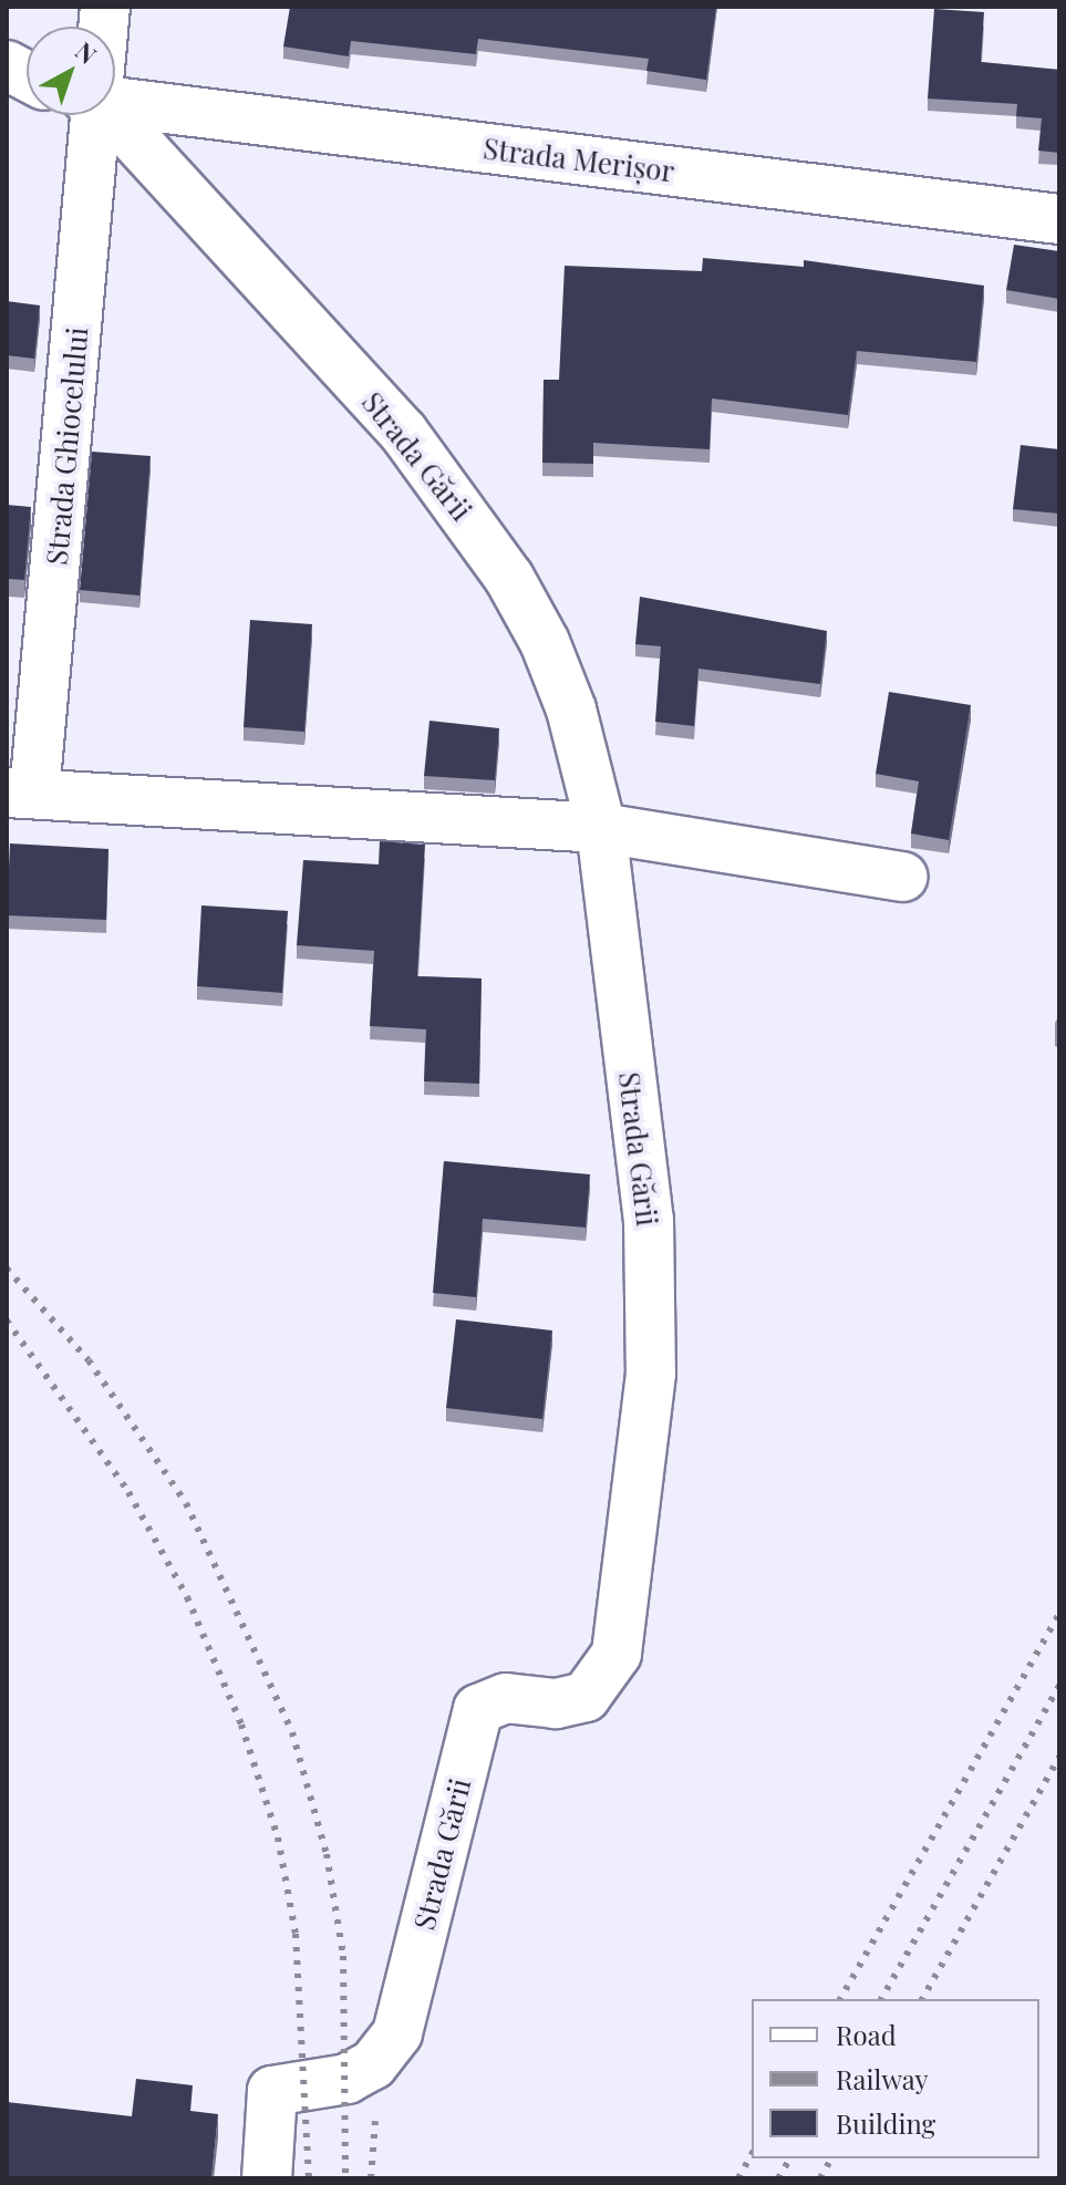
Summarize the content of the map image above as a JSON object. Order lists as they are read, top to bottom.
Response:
{
  "streets": {
    "street": ["Strada Merișor", "Strada Ghiocelului", "Strada Gării"]
  },
  "legend": ["Road", "Railway", "Building"],
  "north": "top right"
}
